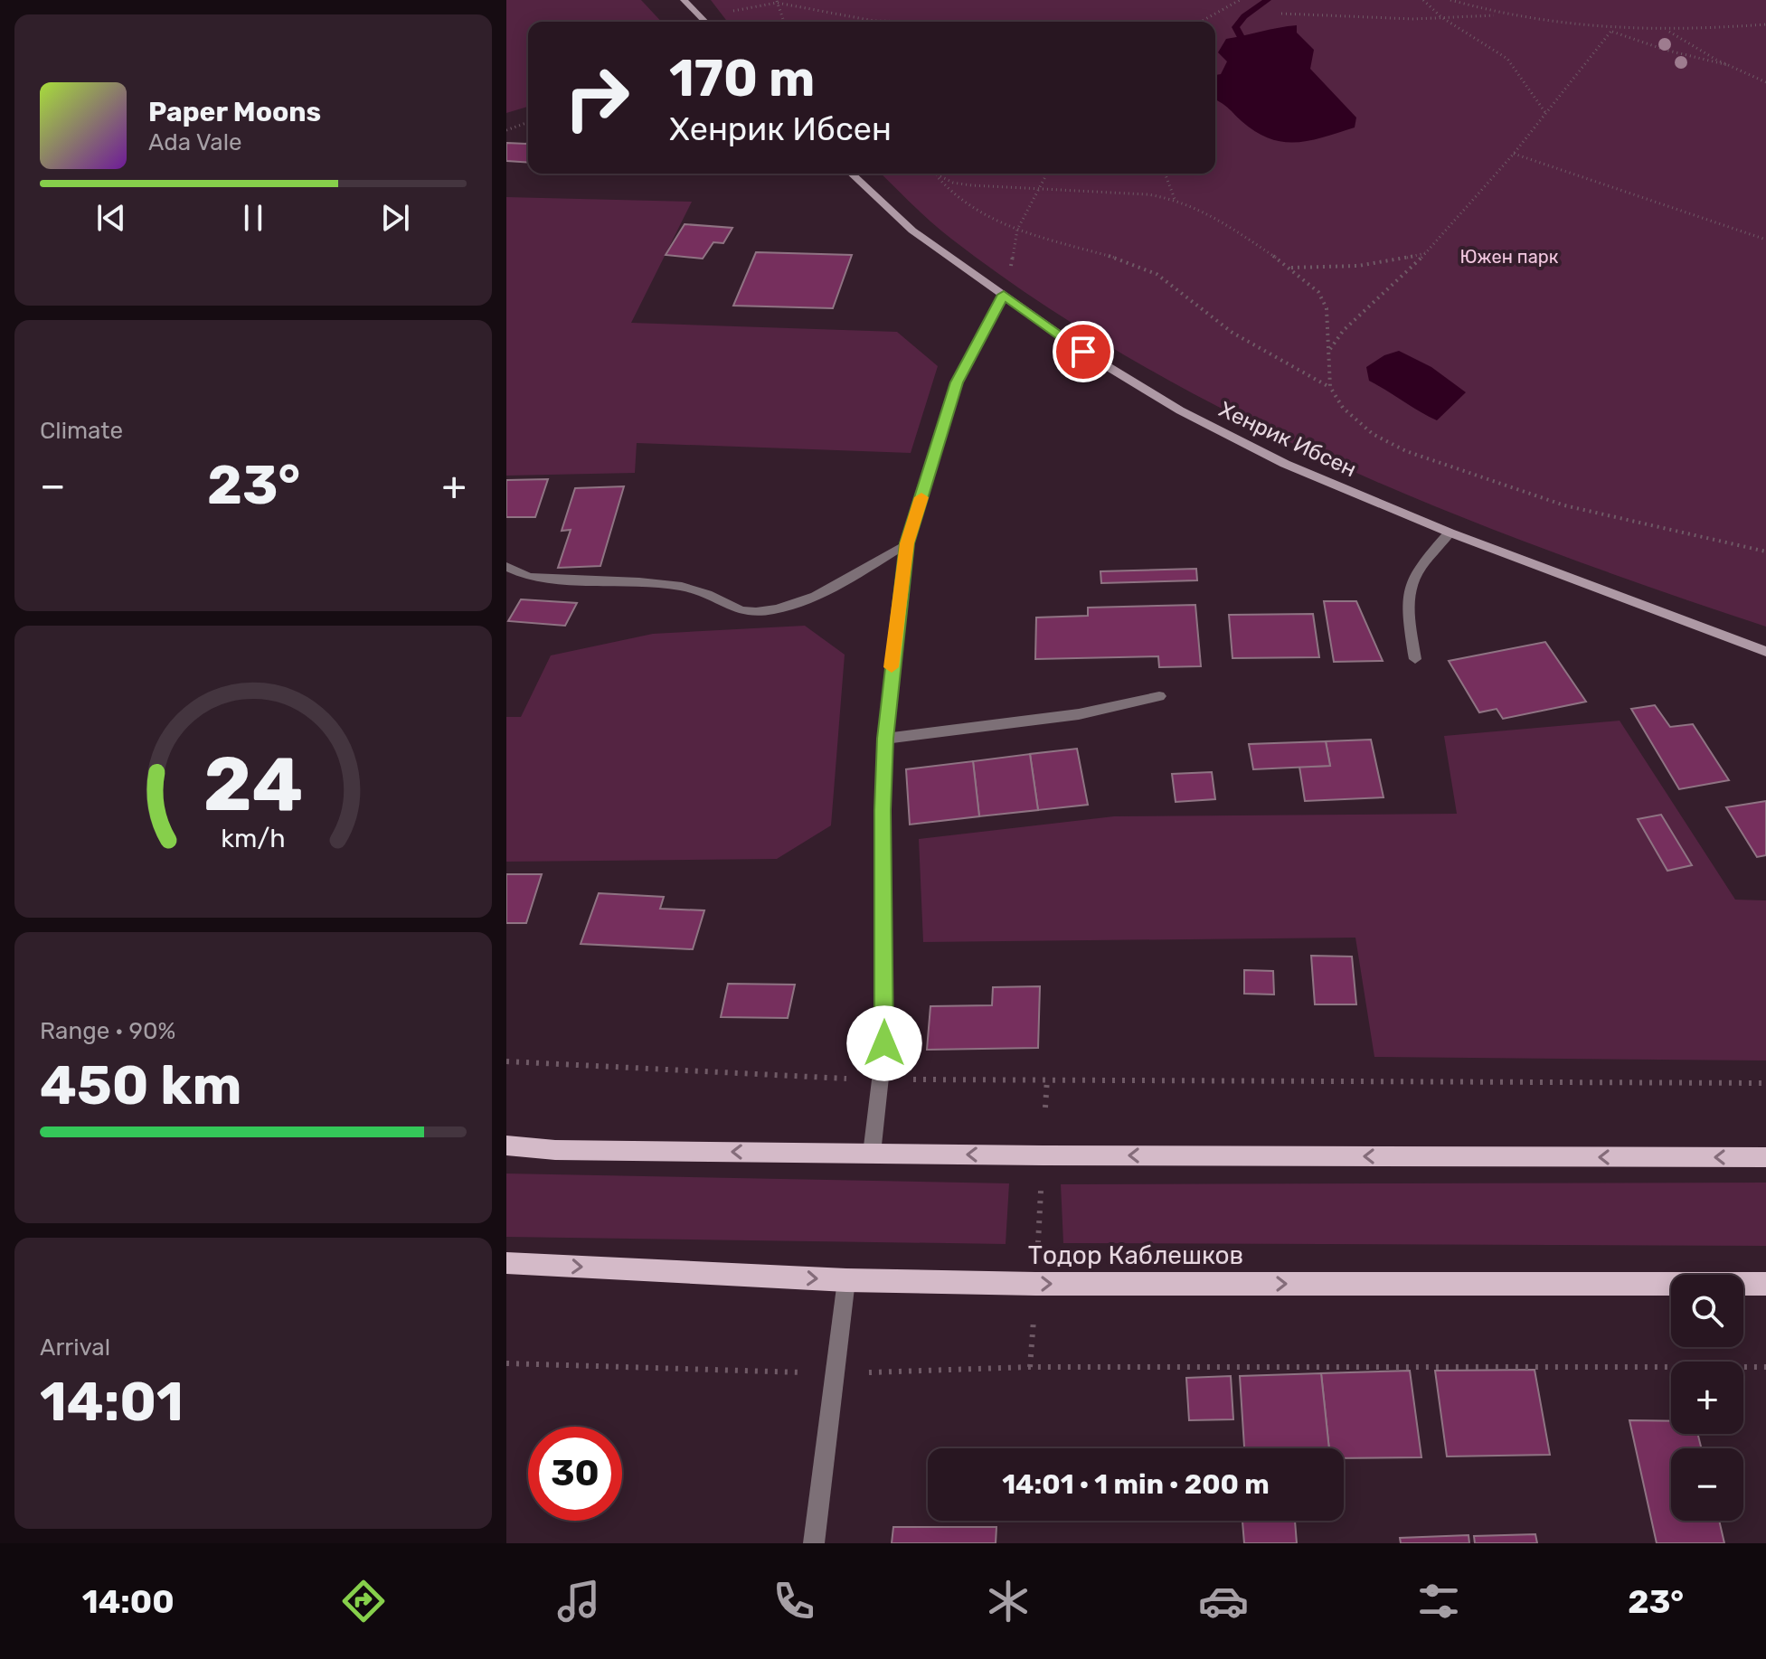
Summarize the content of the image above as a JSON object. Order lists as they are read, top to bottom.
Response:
{
  "streets": {
    "main road": ["Хенрик Ибсен", "Тодор Каблешков"]
  },
  "parks": ["Южен парк"],
  "page": {
    "turn": ["170 m", "Хенрик Ибсен"],
    "song": ["Paper Moons", "Ada Vale"],
    "tile": [
      "Climate",
      ["Range · 90%", "450 km"],
      ["Arrival", "14:01"]
    ],
    "heat": ["−", "23°", "+"],
    "map_buttons": ["+", "−"],
    "limit": "30",
    "trip": "14:01 · 1 min · 200 m",
    "tabs": ["14:00", "23°"],
    "gauge": ["24", "km/h"]
  }
}
